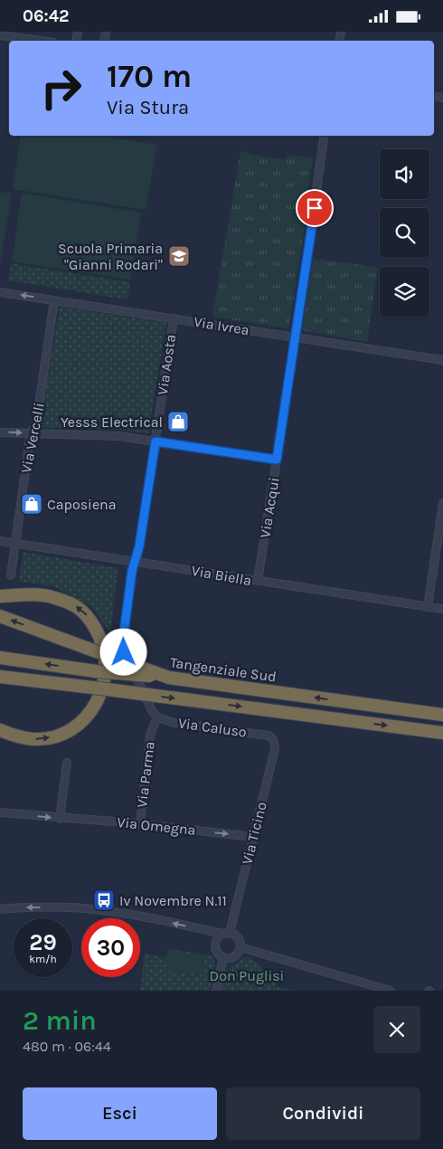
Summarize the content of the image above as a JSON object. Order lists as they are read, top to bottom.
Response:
{
  "streets": {
    "highway": ["Tangenziale Sud"],
    "street": [
      "Via Ivrea",
      "Via Aosta",
      "Via Vercelli",
      "Via Acqui",
      "Via Biella",
      "Via Caluso",
      "Via Parma",
      "Via Omegna",
      "Via Ticino"
    ]
  },
  "crossings": [
    ["Via Ivrea", "Via Aosta"],
    ["Via Ivrea", "Via Vercelli"],
    ["Via Ivrea", "Via Acqui"],
    ["Via Aosta", "Via Biella"],
    ["Via Aosta", "Via Caluso"],
    ["Via Aosta", "Via Parma"],
    ["Via Vercelli", "Via Biella"],
    ["Via Acqui", "Via Biella"],
    ["Via Caluso", "Via Parma"],
    ["Via Caluso", "Via Ticino"],
    ["Via Parma", "Via Omegna"],
    ["Via Omegna", "Via Ticino"]
  ],
  "one_way": ["Via Omegna"],
  "parks": ["Don Puglisi"],
  "places": {
    "school or university": ["Scuola Primaria \"Gianni Rodari\""],
    "shop": ["Yesss Electrical", "Caposiena"],
    "bus stop": ["Iv Novembre N.11"]
  },
  "page": {
    "status": "06:42",
    "turn": ["170 m", "Via Stura"],
    "speed": "29 km/h",
    "limit": "30",
    "heading": ["2 min", "480 m · 06:44"],
    "buttons": ["Esci", "Condividi"]
  }
}
